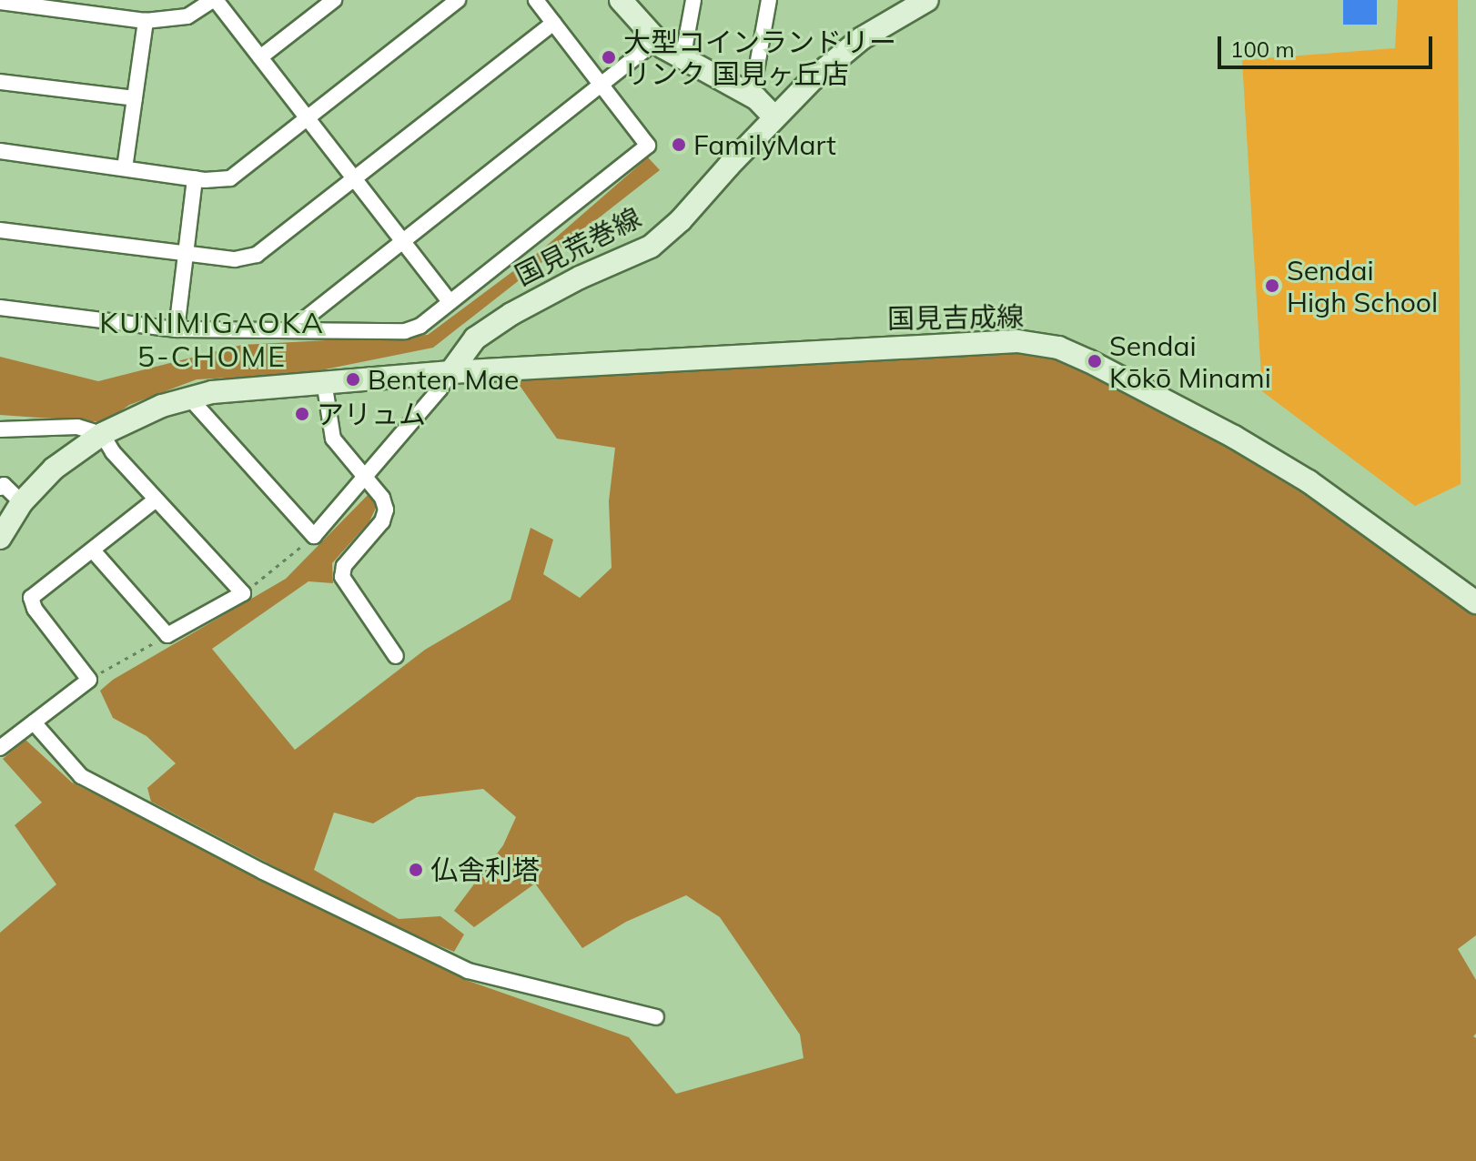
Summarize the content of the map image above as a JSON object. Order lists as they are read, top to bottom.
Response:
{
  "streets": {
    "street": ["国見荒巻線", "国見吉成線"]
  },
  "crossings": [
    ["国見荒巻線", "国見吉成線"]
  ],
  "districts": ["KUNIMIGAOKA 5-CHOME"],
  "places": [
    "大型コインランドリー リンク 国見ヶ丘店",
    "FamilyMart",
    "Sendai High School",
    "Sendai Kōkō Minami",
    "Benten Mae",
    "アリュム",
    "仏舎利塔"
  ],
  "scale_bar": "100 m"
}
